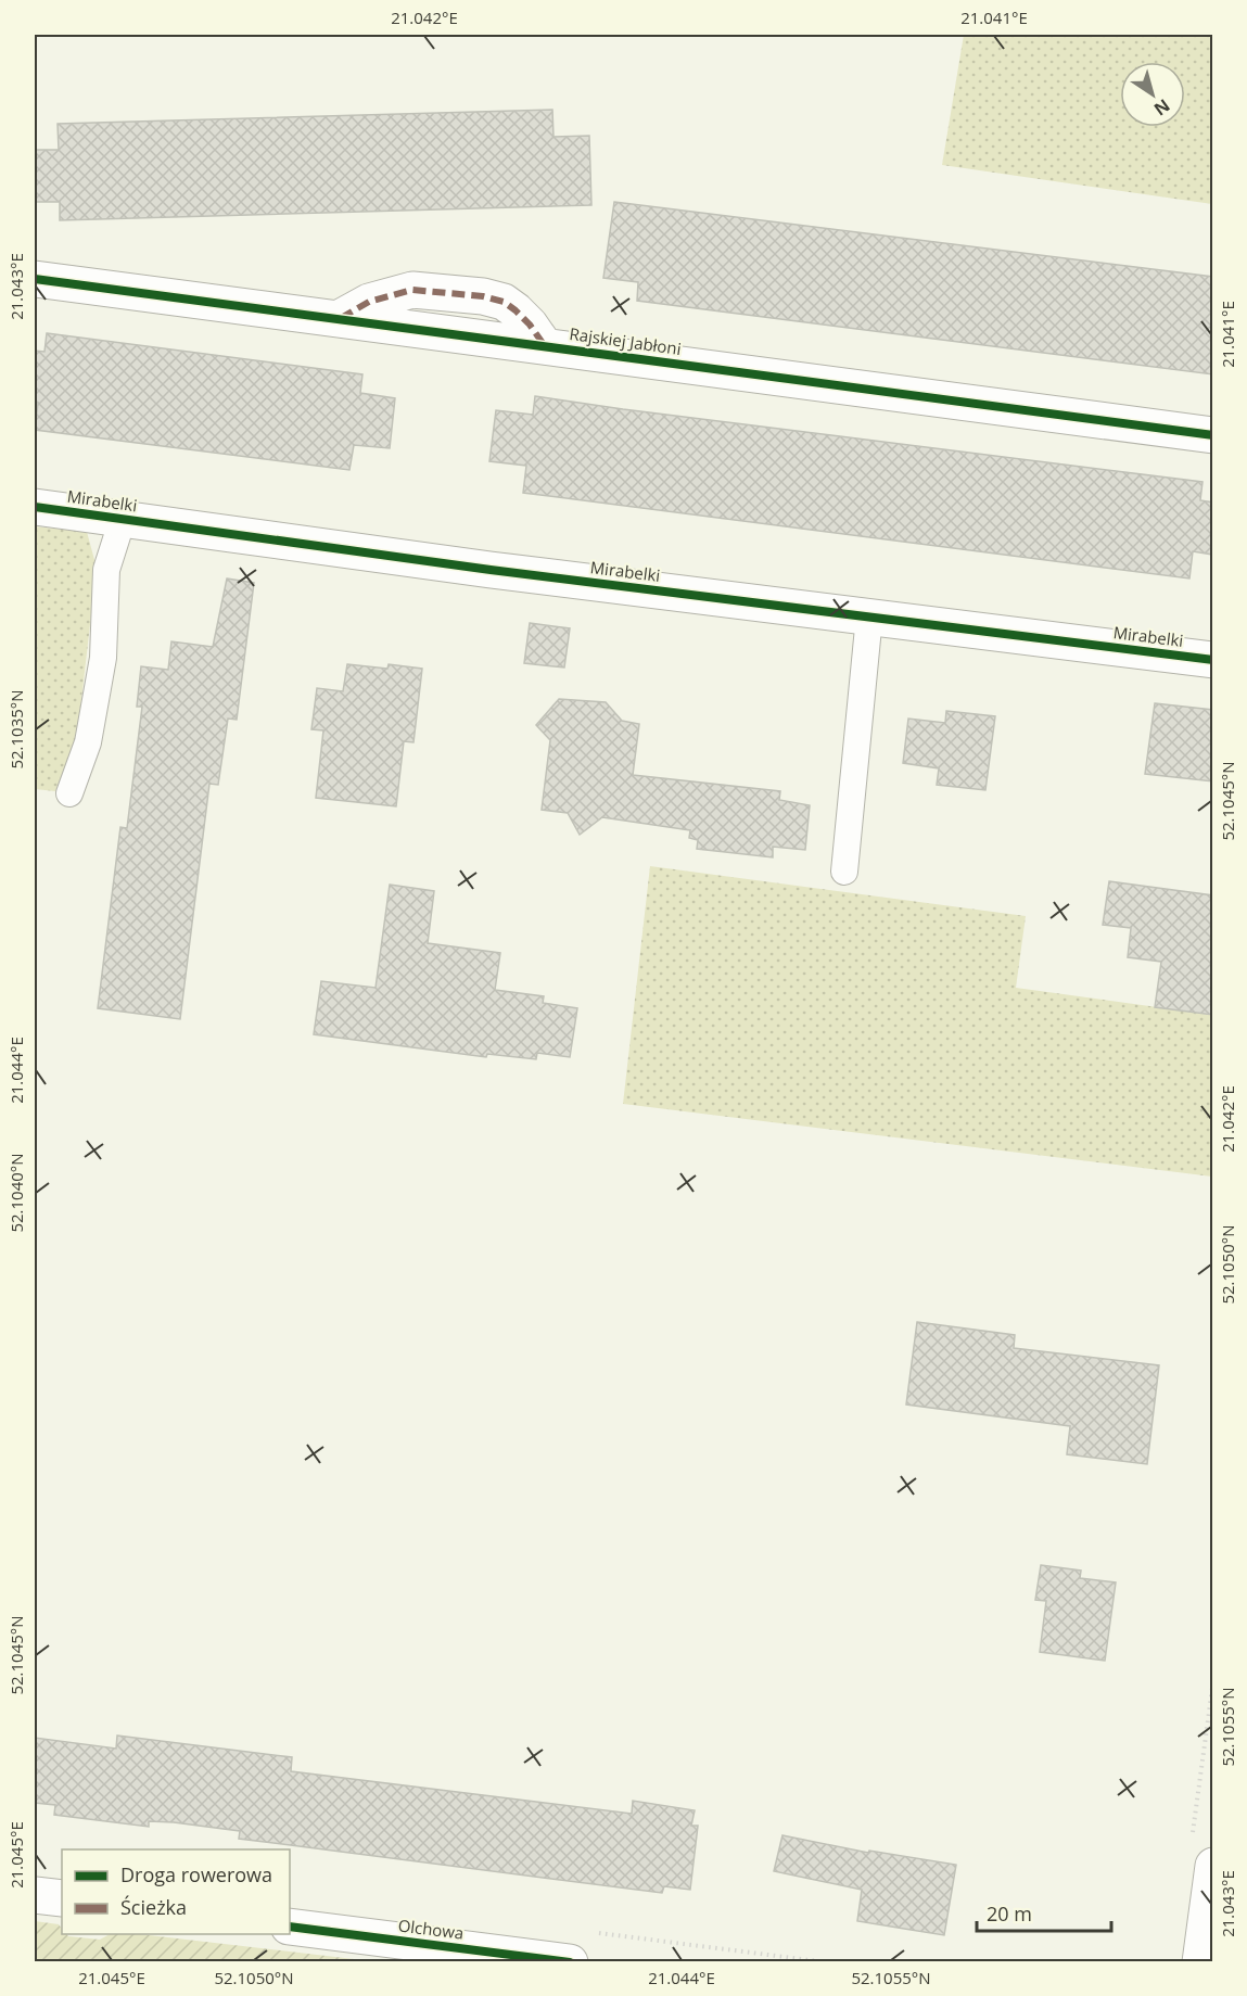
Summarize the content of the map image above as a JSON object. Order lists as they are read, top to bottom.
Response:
{
  "streets": {
    "street": ["Rajskiej Jabłoni", "Mirabelki", "Olchowa"]
  },
  "legend": ["Droga rowerowa", "Ścieżka"],
  "scale_bar": "20 m",
  "north": "bottom right",
  "coordinates": [
    "21.042°E",
    "21.041°E",
    "21.043°E",
    "52.1035°N",
    "52.1045°N",
    "21.044°E",
    "52.1040°N",
    "52.1050°N",
    "52.1055°N",
    "21.045°E"
  ]
}
